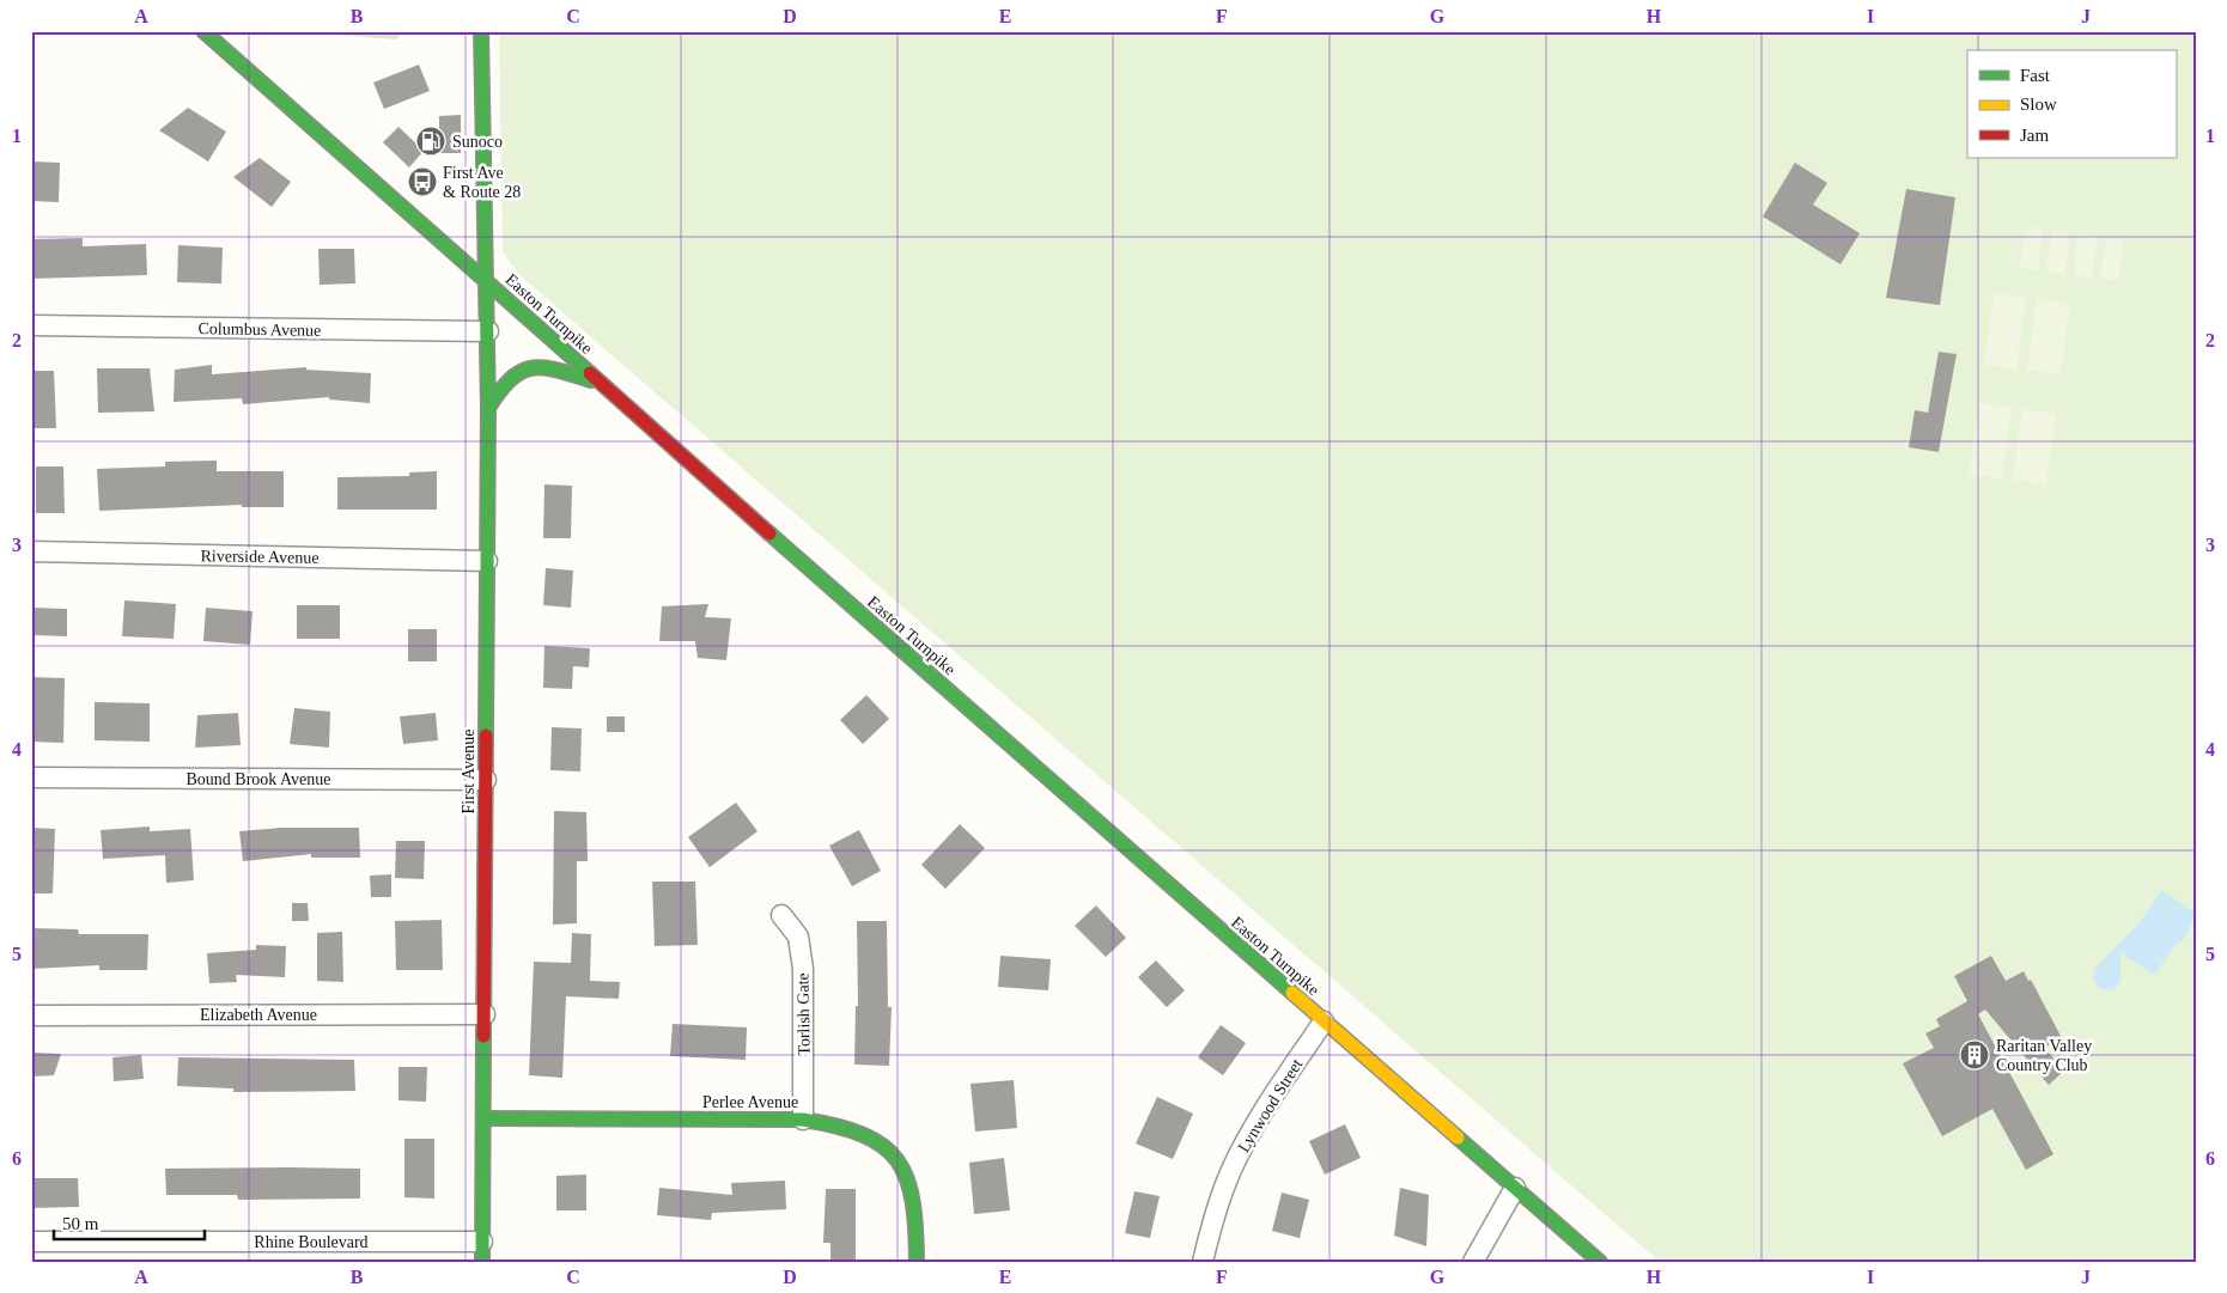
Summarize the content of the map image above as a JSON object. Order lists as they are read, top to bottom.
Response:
{
  "streets": {
    "main road": ["Easton Turnpike", "First Avenue", "Perlee Avenue"],
    "street": [
      "Columbus Avenue",
      "Riverside Avenue",
      "Bound Brook Avenue",
      "Elizabeth Avenue",
      "Torlish Gate",
      "Lynwood Street",
      "Rhine Boulevard"
    ]
  },
  "crossings": [
    ["Easton Turnpike", "First Avenue"],
    ["Easton Turnpike", "Lynwood Street"],
    ["Columbus Avenue", "First Avenue"],
    ["Riverside Avenue", "First Avenue"],
    ["First Avenue", "Bound Brook Avenue"],
    ["First Avenue", "Elizabeth Avenue"],
    ["First Avenue", "Perlee Avenue"],
    ["First Avenue", "Rhine Boulevard"],
    ["Torlish Gate", "Perlee Avenue"]
  ],
  "places": {
    "fuel station": ["Sunoco"],
    "bus stop": ["First Ave & Route 28"],
    "building": ["Raritan Valley Country Club"]
  },
  "legend": ["Fast", "Slow", "Jam"],
  "scale_bar": "50 m",
  "grid": {
    "columns": [
      "A",
      "B",
      "C",
      "D",
      "E",
      "F",
      "G",
      "H",
      "I",
      "J"
    ],
    "rows": [
      "1",
      "2",
      "3",
      "4",
      "5",
      "6"
    ]
  }
}
